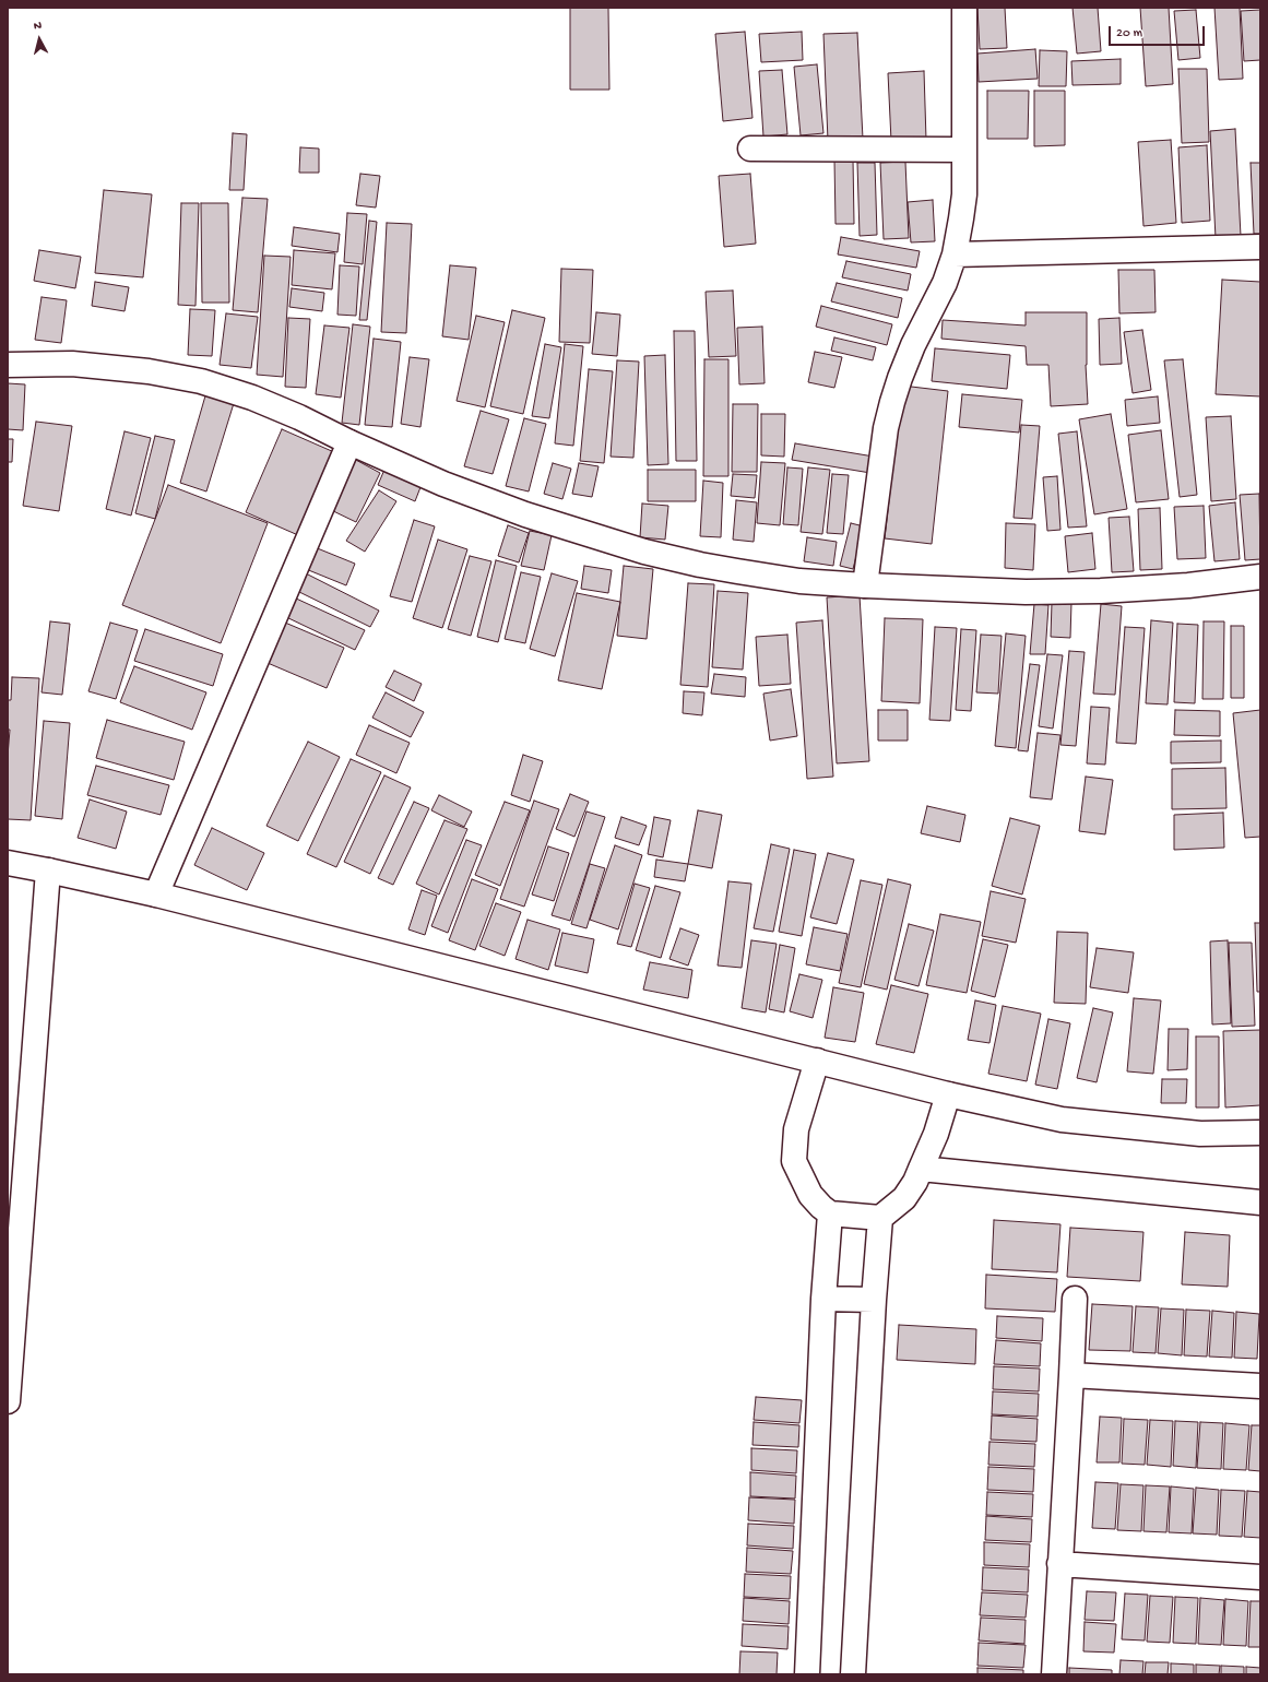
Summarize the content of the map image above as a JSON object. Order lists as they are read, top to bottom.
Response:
{
  "scale_bar": "20 m",
  "north": "top"
}
